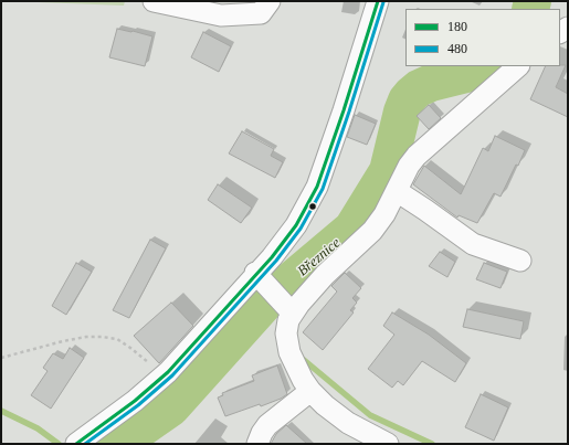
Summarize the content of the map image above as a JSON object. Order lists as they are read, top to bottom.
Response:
{
  "water": ["Březnice"],
  "lines": ["transit line 180", "transit line 480"],
  "legend": ["180", "480"]
}
